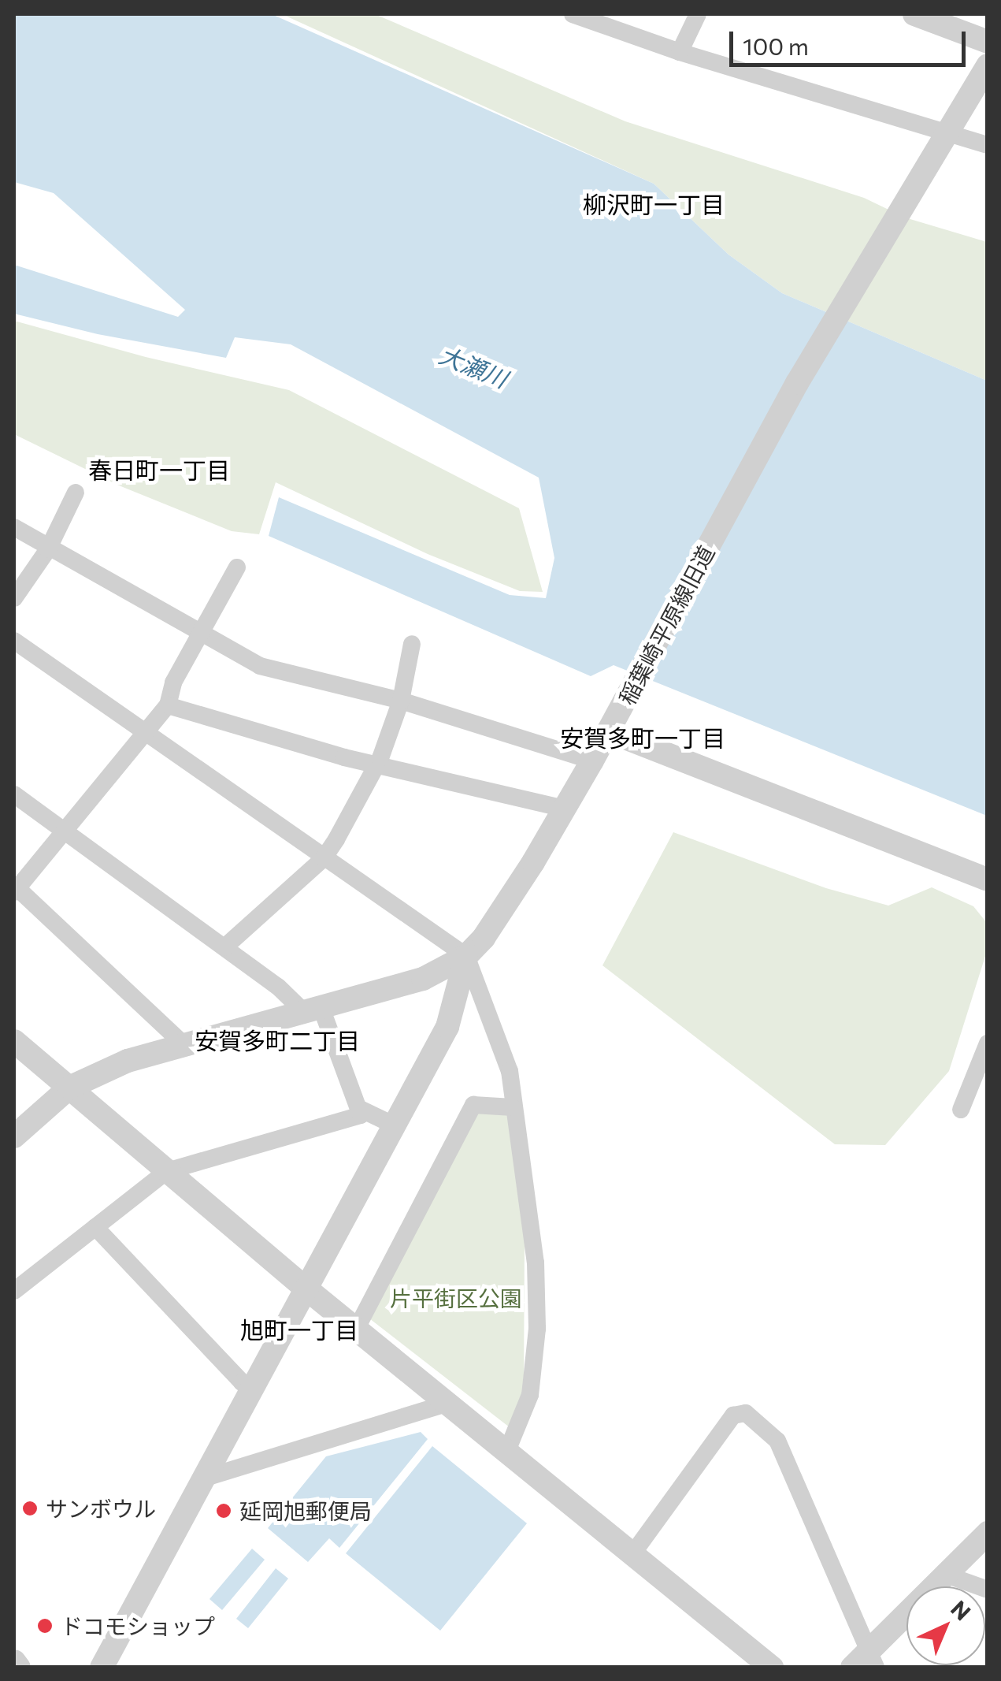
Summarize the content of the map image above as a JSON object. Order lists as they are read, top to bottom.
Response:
{
  "streets": {
    "street": ["稲葉崎平原線旧道"]
  },
  "districts": [
    "柳沢町一丁目",
    "春日町一丁目",
    "安賀多町一丁目",
    "安賀多町二丁目",
    "旭町一丁目"
  ],
  "water": ["大瀬川"],
  "parks": ["片平街区公園"],
  "places": ["サンボウル", "延岡旭郵便局", "ドコモショップ"],
  "scale_bar": "100 m",
  "north": "top right"
}
